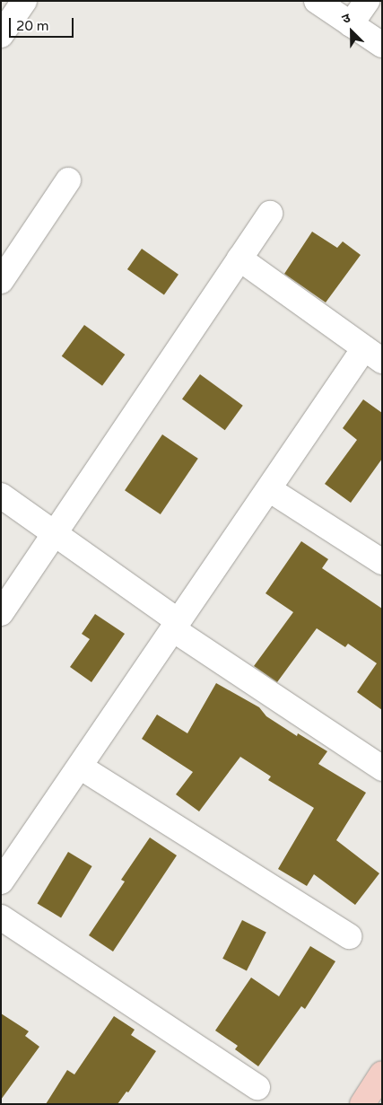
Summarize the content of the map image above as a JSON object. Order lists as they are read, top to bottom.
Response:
{
  "scale_bar": "20 m",
  "north": "top left"
}
